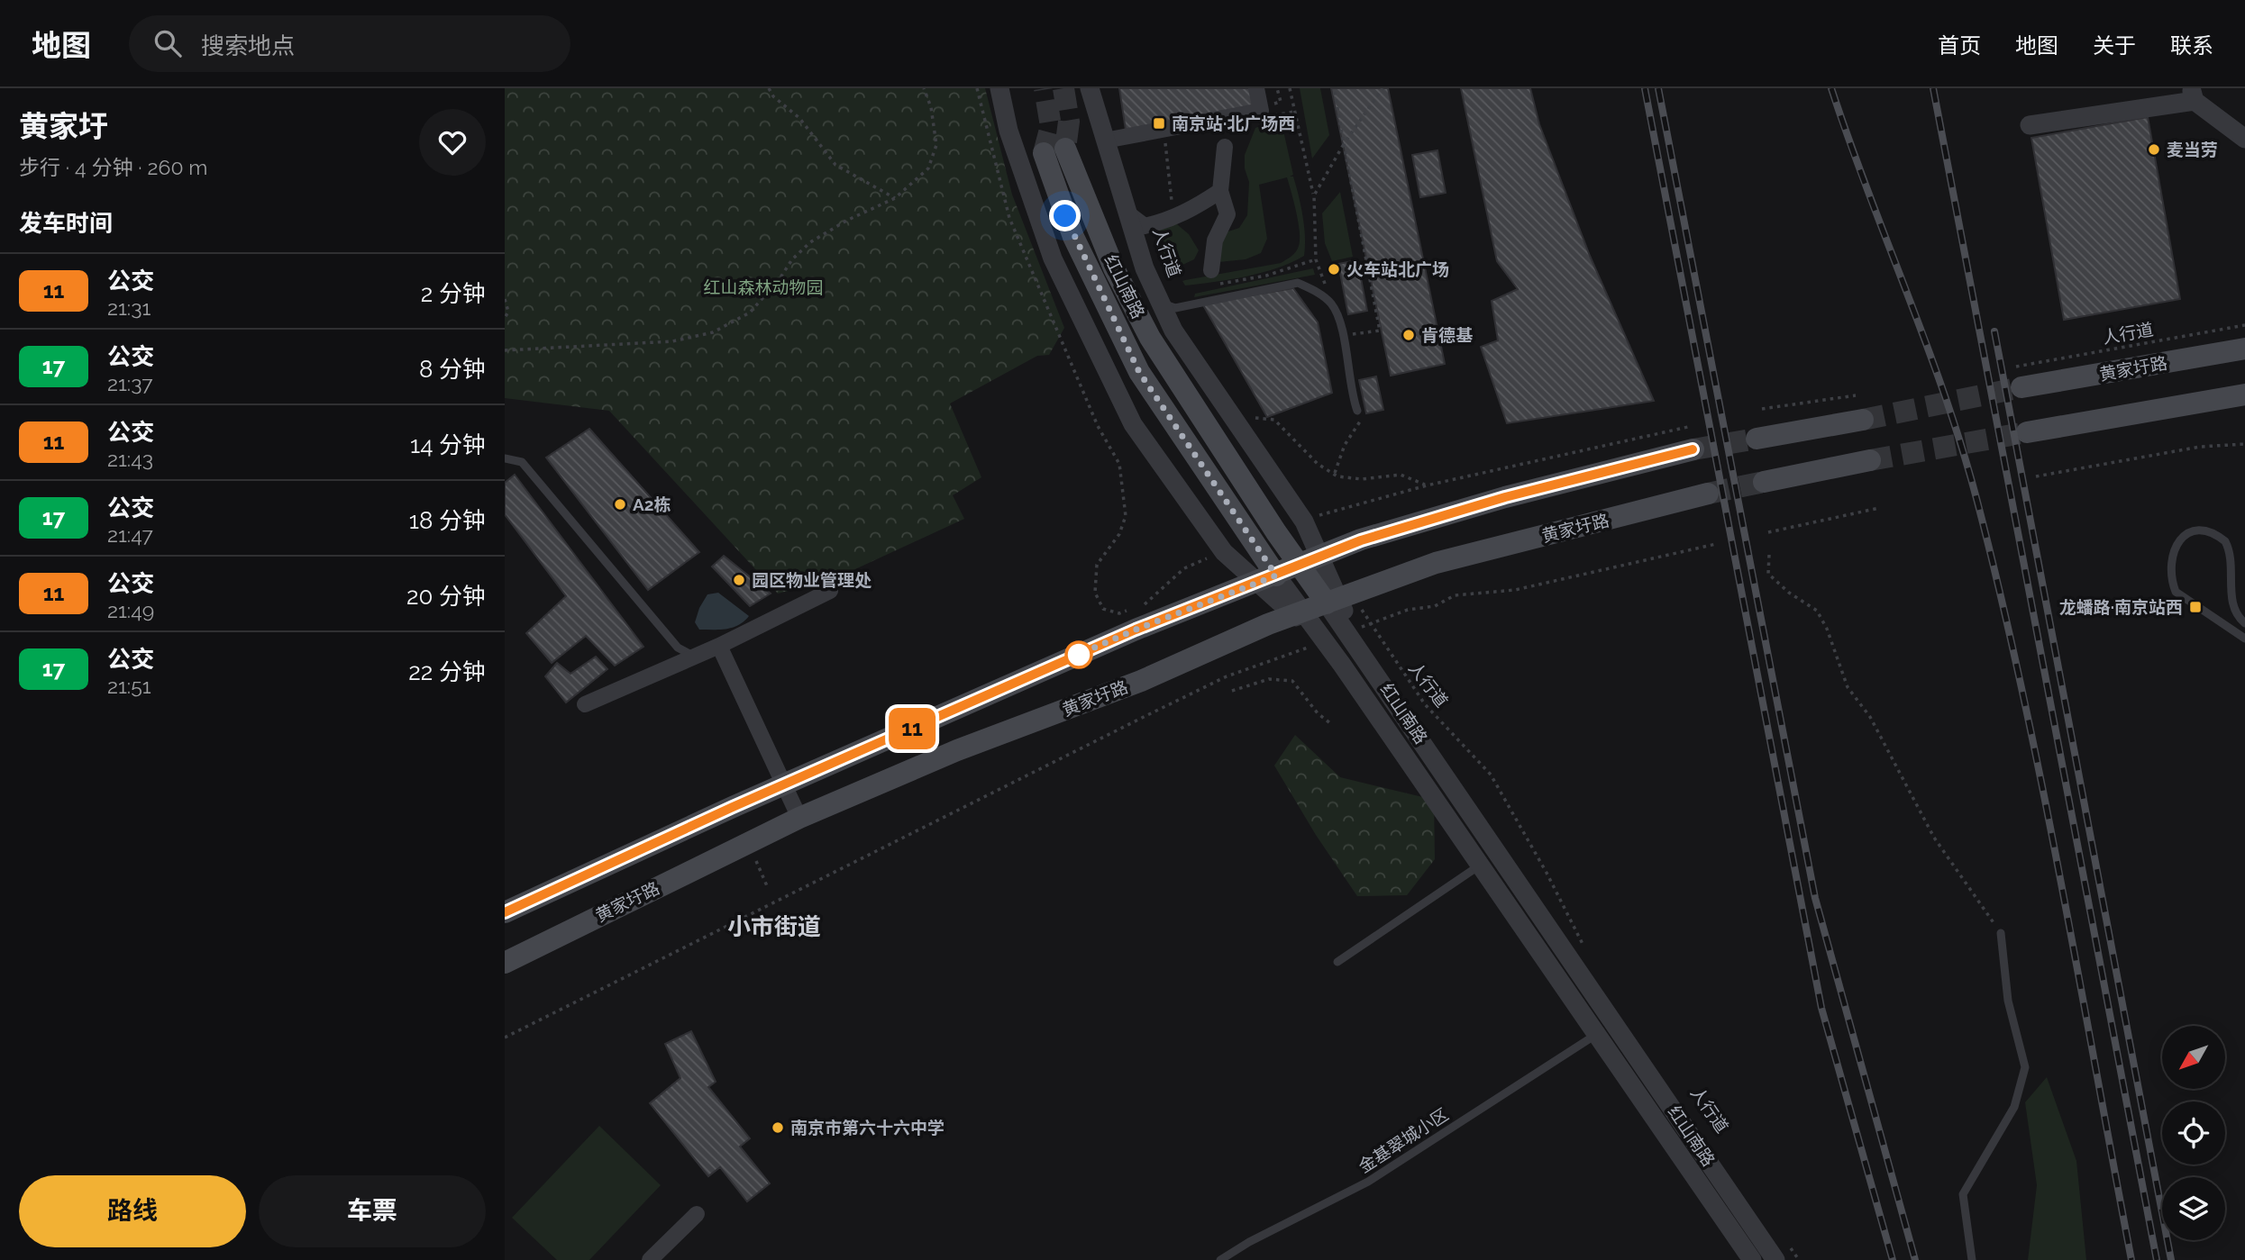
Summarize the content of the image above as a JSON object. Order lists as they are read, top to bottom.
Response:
{
  "streets": {
    "main road": ["红山南路", "黄家圩路"],
    "lane": ["金基翠城小区"],
    "path": ["人行道"]
  },
  "crossings": [
    ["人行道", "红山南路"],
    ["人行道", "黄家圩路"],
    ["红山南路", "黄家圩路"],
    ["红山南路", "金基翠城小区"]
  ],
  "districts": ["小市街道"],
  "parks": ["红山森林动物园"],
  "places": {
    "transit": ["南京站·北广场西", "龙蟠路·南京站西"],
    "other": [
      "麦当劳",
      "火车站北广场",
      "肯德基",
      "A2栋",
      "园区物业管理处",
      "南京市第六十六中学"
    ]
  },
  "lines": ["bus line 11"],
  "north": "bottom left",
  "page": {
    "header": "地图",
    "search": "搜索地点",
    "nav": [
      "首页",
      "地图",
      "关于",
      "联系"
    ],
    "heading": [
      ["黄家圩", "步行 · 4 分钟 · 260 m"],
      "发车时间"
    ],
    "on_map": "11",
    "list": [
      {
        "mark": "11",
        "name": "公交",
        "note": "21:31",
        "value": "2 分钟"
      },
      {
        "mark": "17",
        "name": "公交",
        "note": "21:37",
        "value": "8 分钟"
      },
      {
        "mark": "11",
        "name": "公交",
        "note": "21:43",
        "value": "14 分钟"
      },
      {
        "mark": "17",
        "name": "公交",
        "note": "21:47",
        "value": "18 分钟"
      },
      {
        "mark": "11",
        "name": "公交",
        "note": "21:49",
        "value": "20 分钟"
      },
      {
        "mark": "17",
        "name": "公交",
        "note": "21:51",
        "value": "22 分钟"
      }
    ],
    "buttons": ["路线", "车票"]
  }
}
